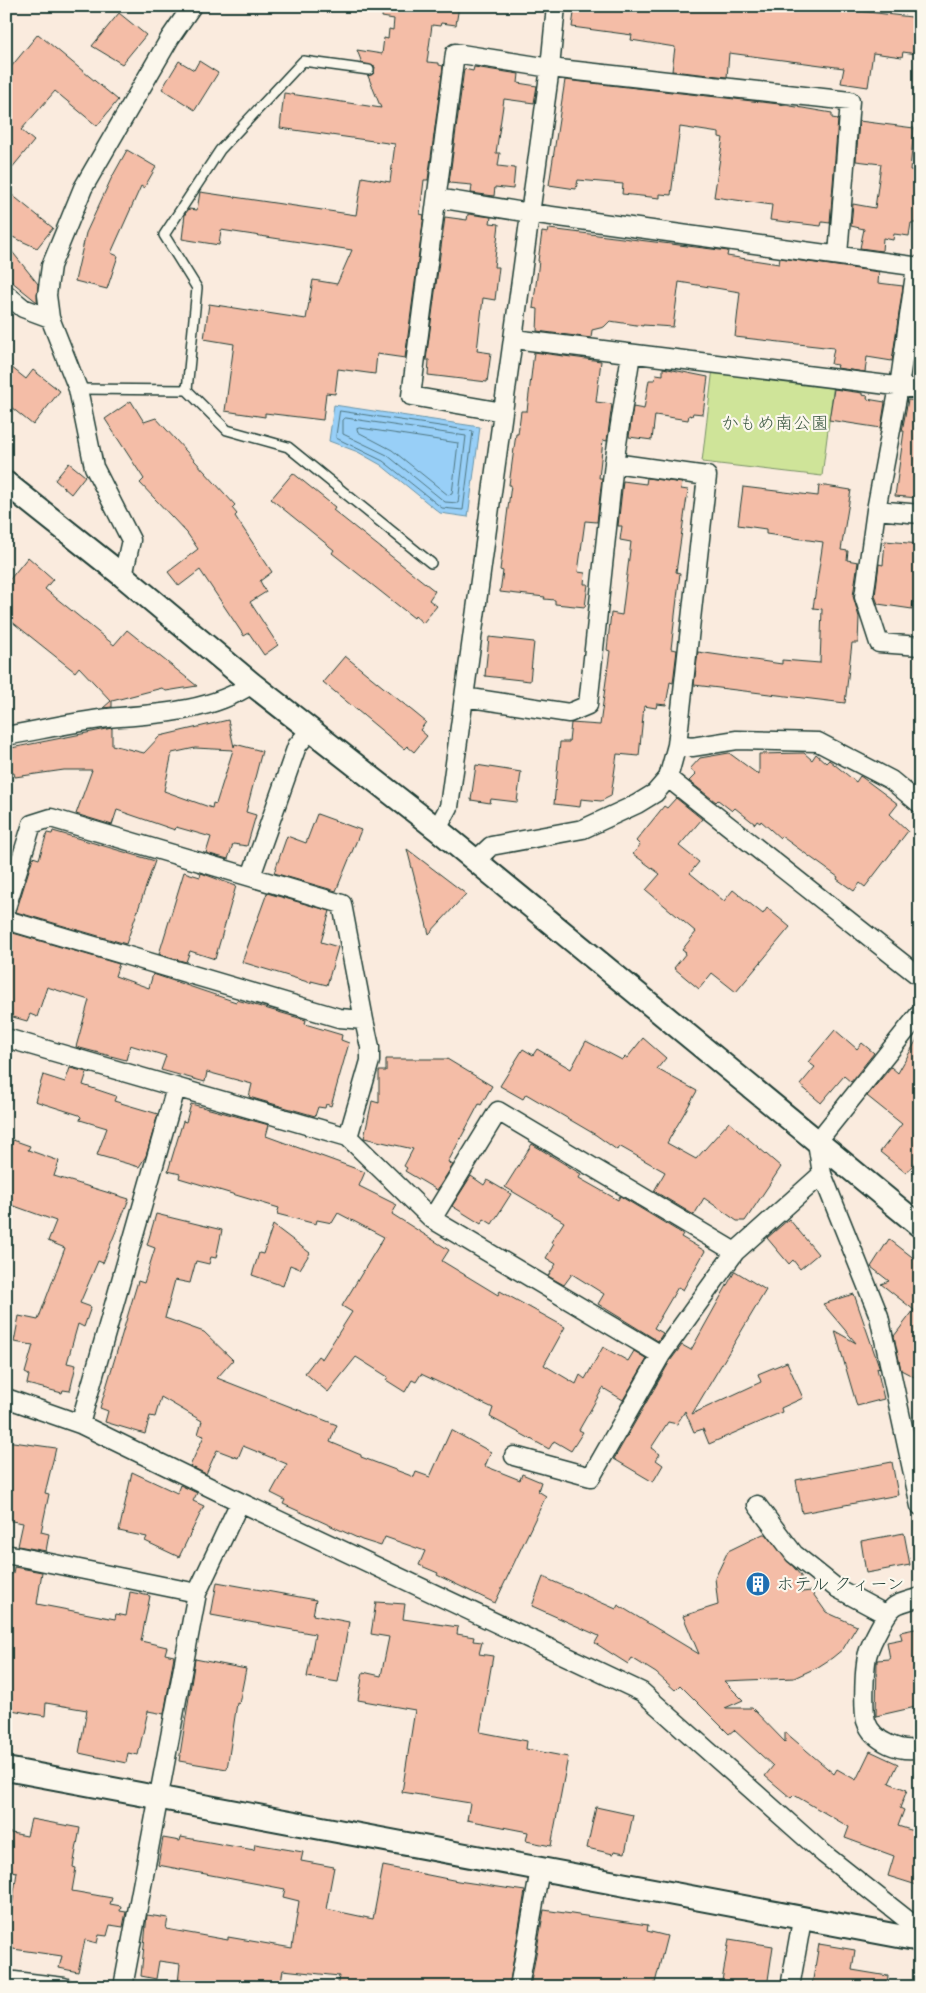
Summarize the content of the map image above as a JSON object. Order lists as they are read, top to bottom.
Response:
{
  "parks": ["かもめ南公園"],
  "places": {
    "building": ["ホテル クィーン"]
  }
}
